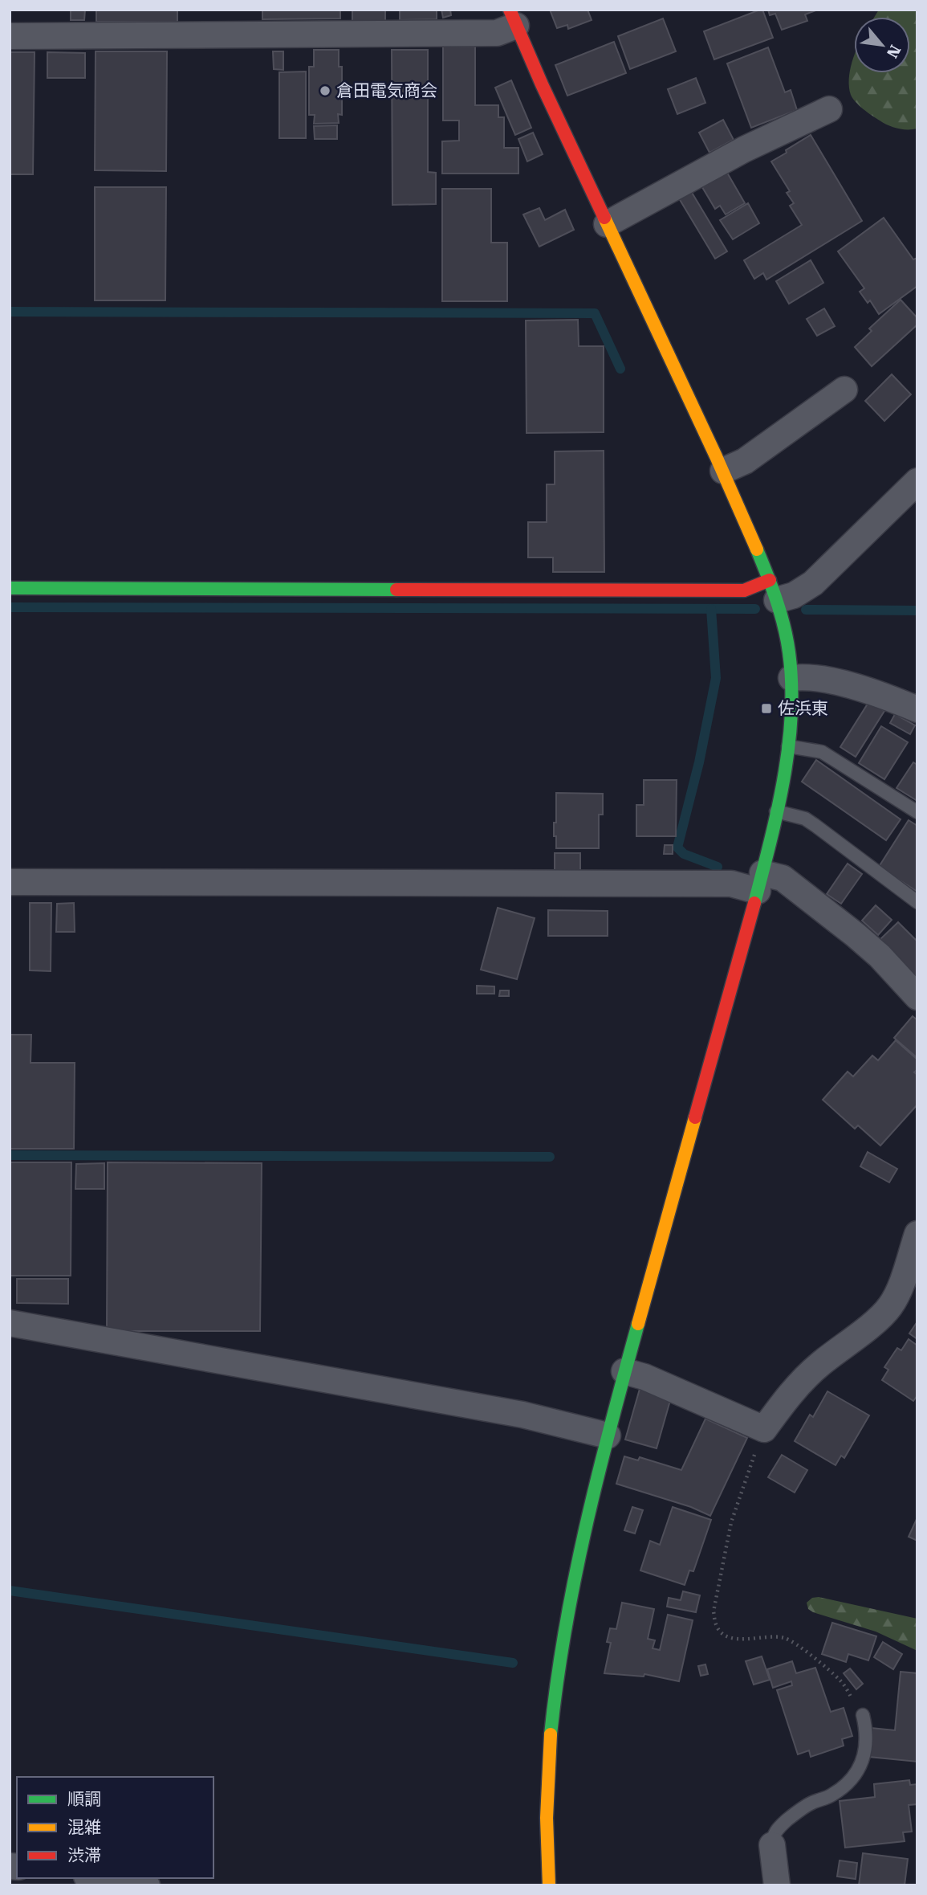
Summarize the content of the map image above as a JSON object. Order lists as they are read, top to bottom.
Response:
{
  "places": {
    "other": ["倉田電気商会"],
    "transit": ["佐浜東"]
  },
  "legend": ["順調", "混雑", "渋滞"],
  "north": "bottom right"
}
